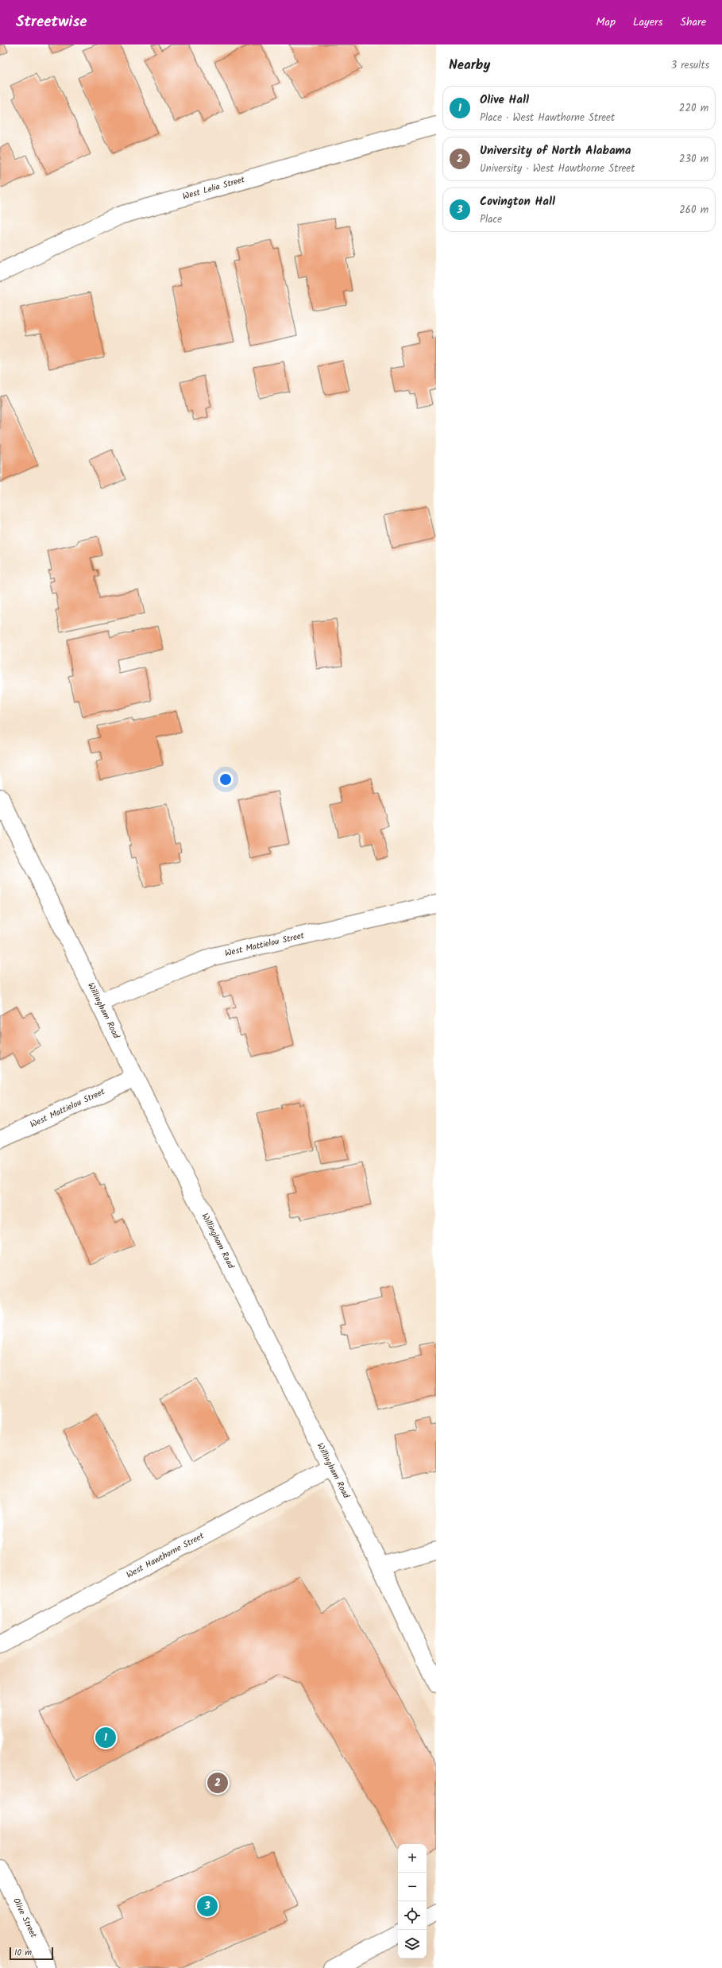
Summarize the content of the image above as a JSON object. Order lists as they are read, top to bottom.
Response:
{
  "streets": {
    "street": [
      "West Lelia Street",
      "West Mattielou Street",
      "Willingham Road",
      "West Hawthorne Street",
      "Olive Street"
    ]
  },
  "crossings": [
    ["West Mattielou Street", "Willingham Road"],
    ["Willingham Road", "West Hawthorne Street"]
  ],
  "scale_bar": "10 m",
  "page": {
    "header": "Streetwise",
    "nav": ["Map", "Layers", "Share"],
    "heading": ["Nearby", "3 results"],
    "list": [
      {
        "mark": "1",
        "name": "Olive Hall",
        "note": "Place · West Hawthorne Street",
        "value": "220 m"
      },
      {
        "mark": "2",
        "name": "University of North Alabama",
        "note": "University · West Hawthorne Street",
        "value": "230 m"
      },
      {
        "mark": "3",
        "name": "Covington Hall",
        "note": "Place",
        "value": "260 m"
      }
    ],
    "pins": ["1", "2", "3"],
    "map_buttons": ["+", "−"],
    "scale": "10 m"
  }
}
